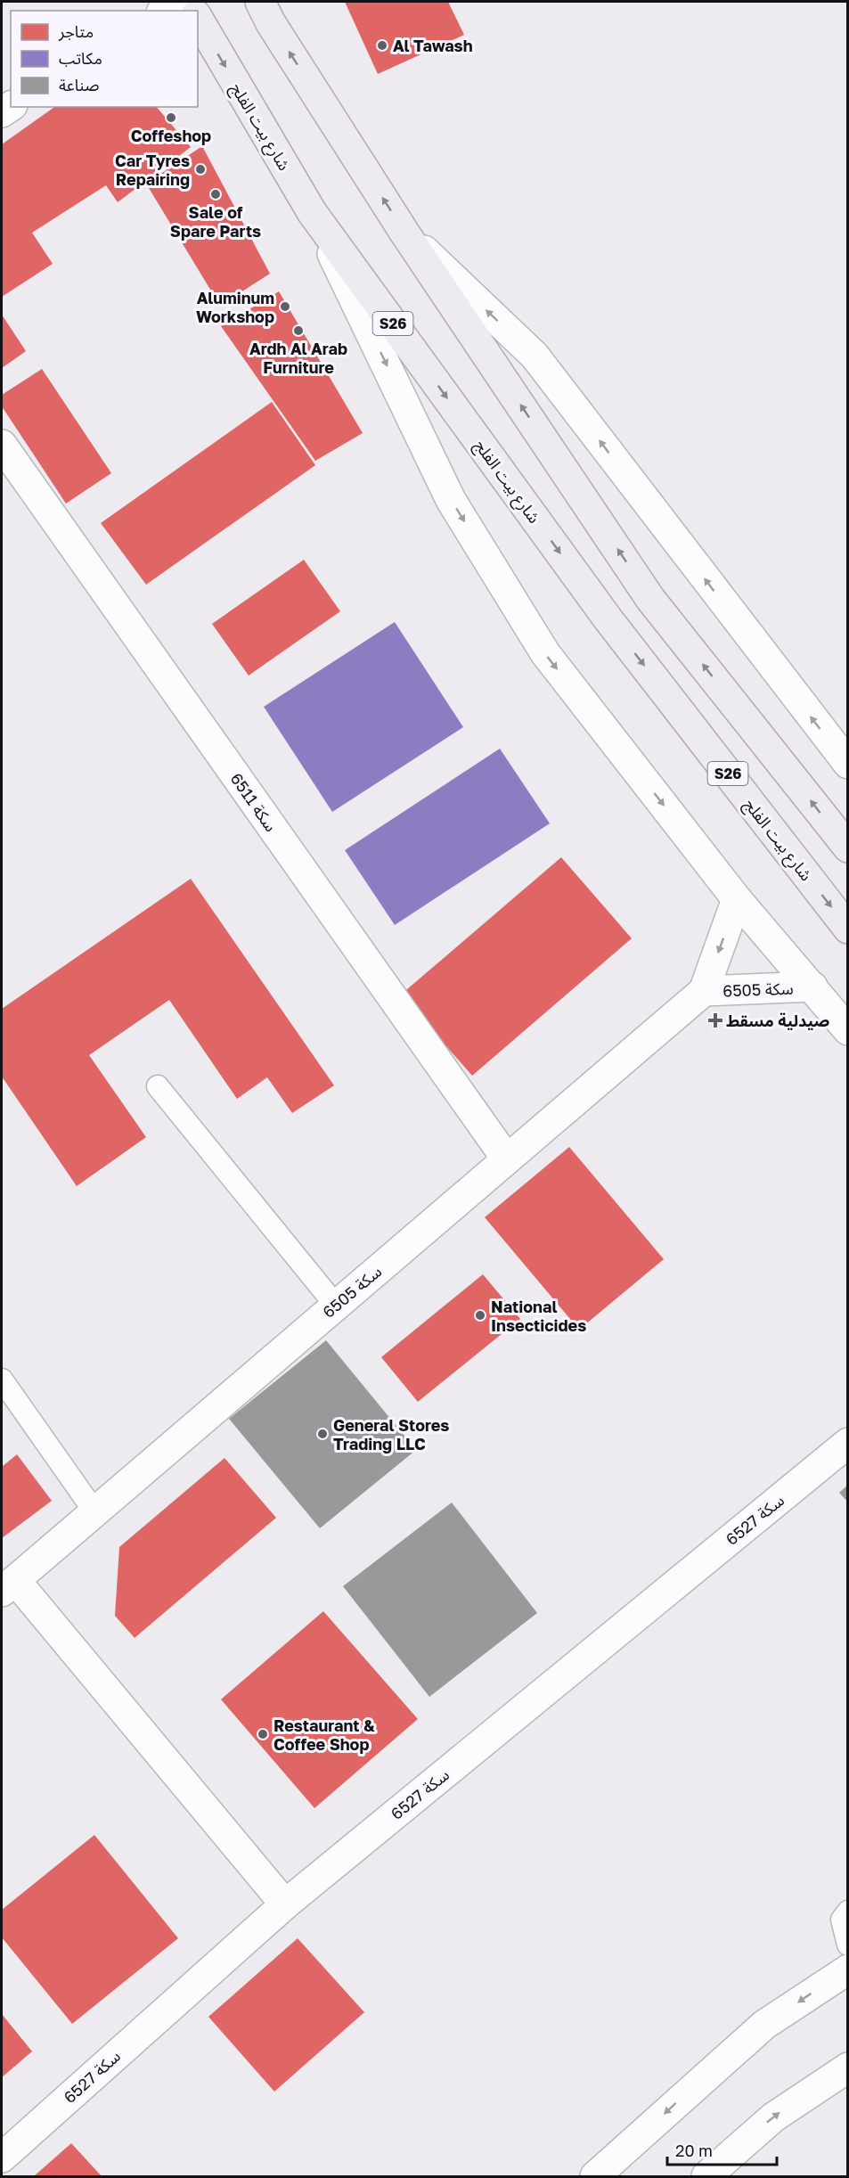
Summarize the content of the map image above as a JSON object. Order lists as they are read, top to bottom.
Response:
{
  "streets": {
    "main road": ["شارع بيت الفلج", "S26"],
    "street": ["سكة 6511", "سكة 6505", "سكة 6527"]
  },
  "crossings": [
    ["سكة 6511", "سكة 6505"]
  ],
  "places": {
    "other": [
      "Al Tawash",
      "Coffeshop",
      "Car Tyres Repairing",
      "Sale of Spare Parts",
      "Aluminum Workshop",
      "Ardh Al Arab Furniture",
      "National Insecticides",
      "General Stores Trading LLC",
      "Restaurant & Coffee Shop"
    ],
    "health": ["صيدلية مسقط"]
  },
  "legend": ["متاجر", "مكاتب", "صناعة"],
  "scale_bar": "20 m"
}
